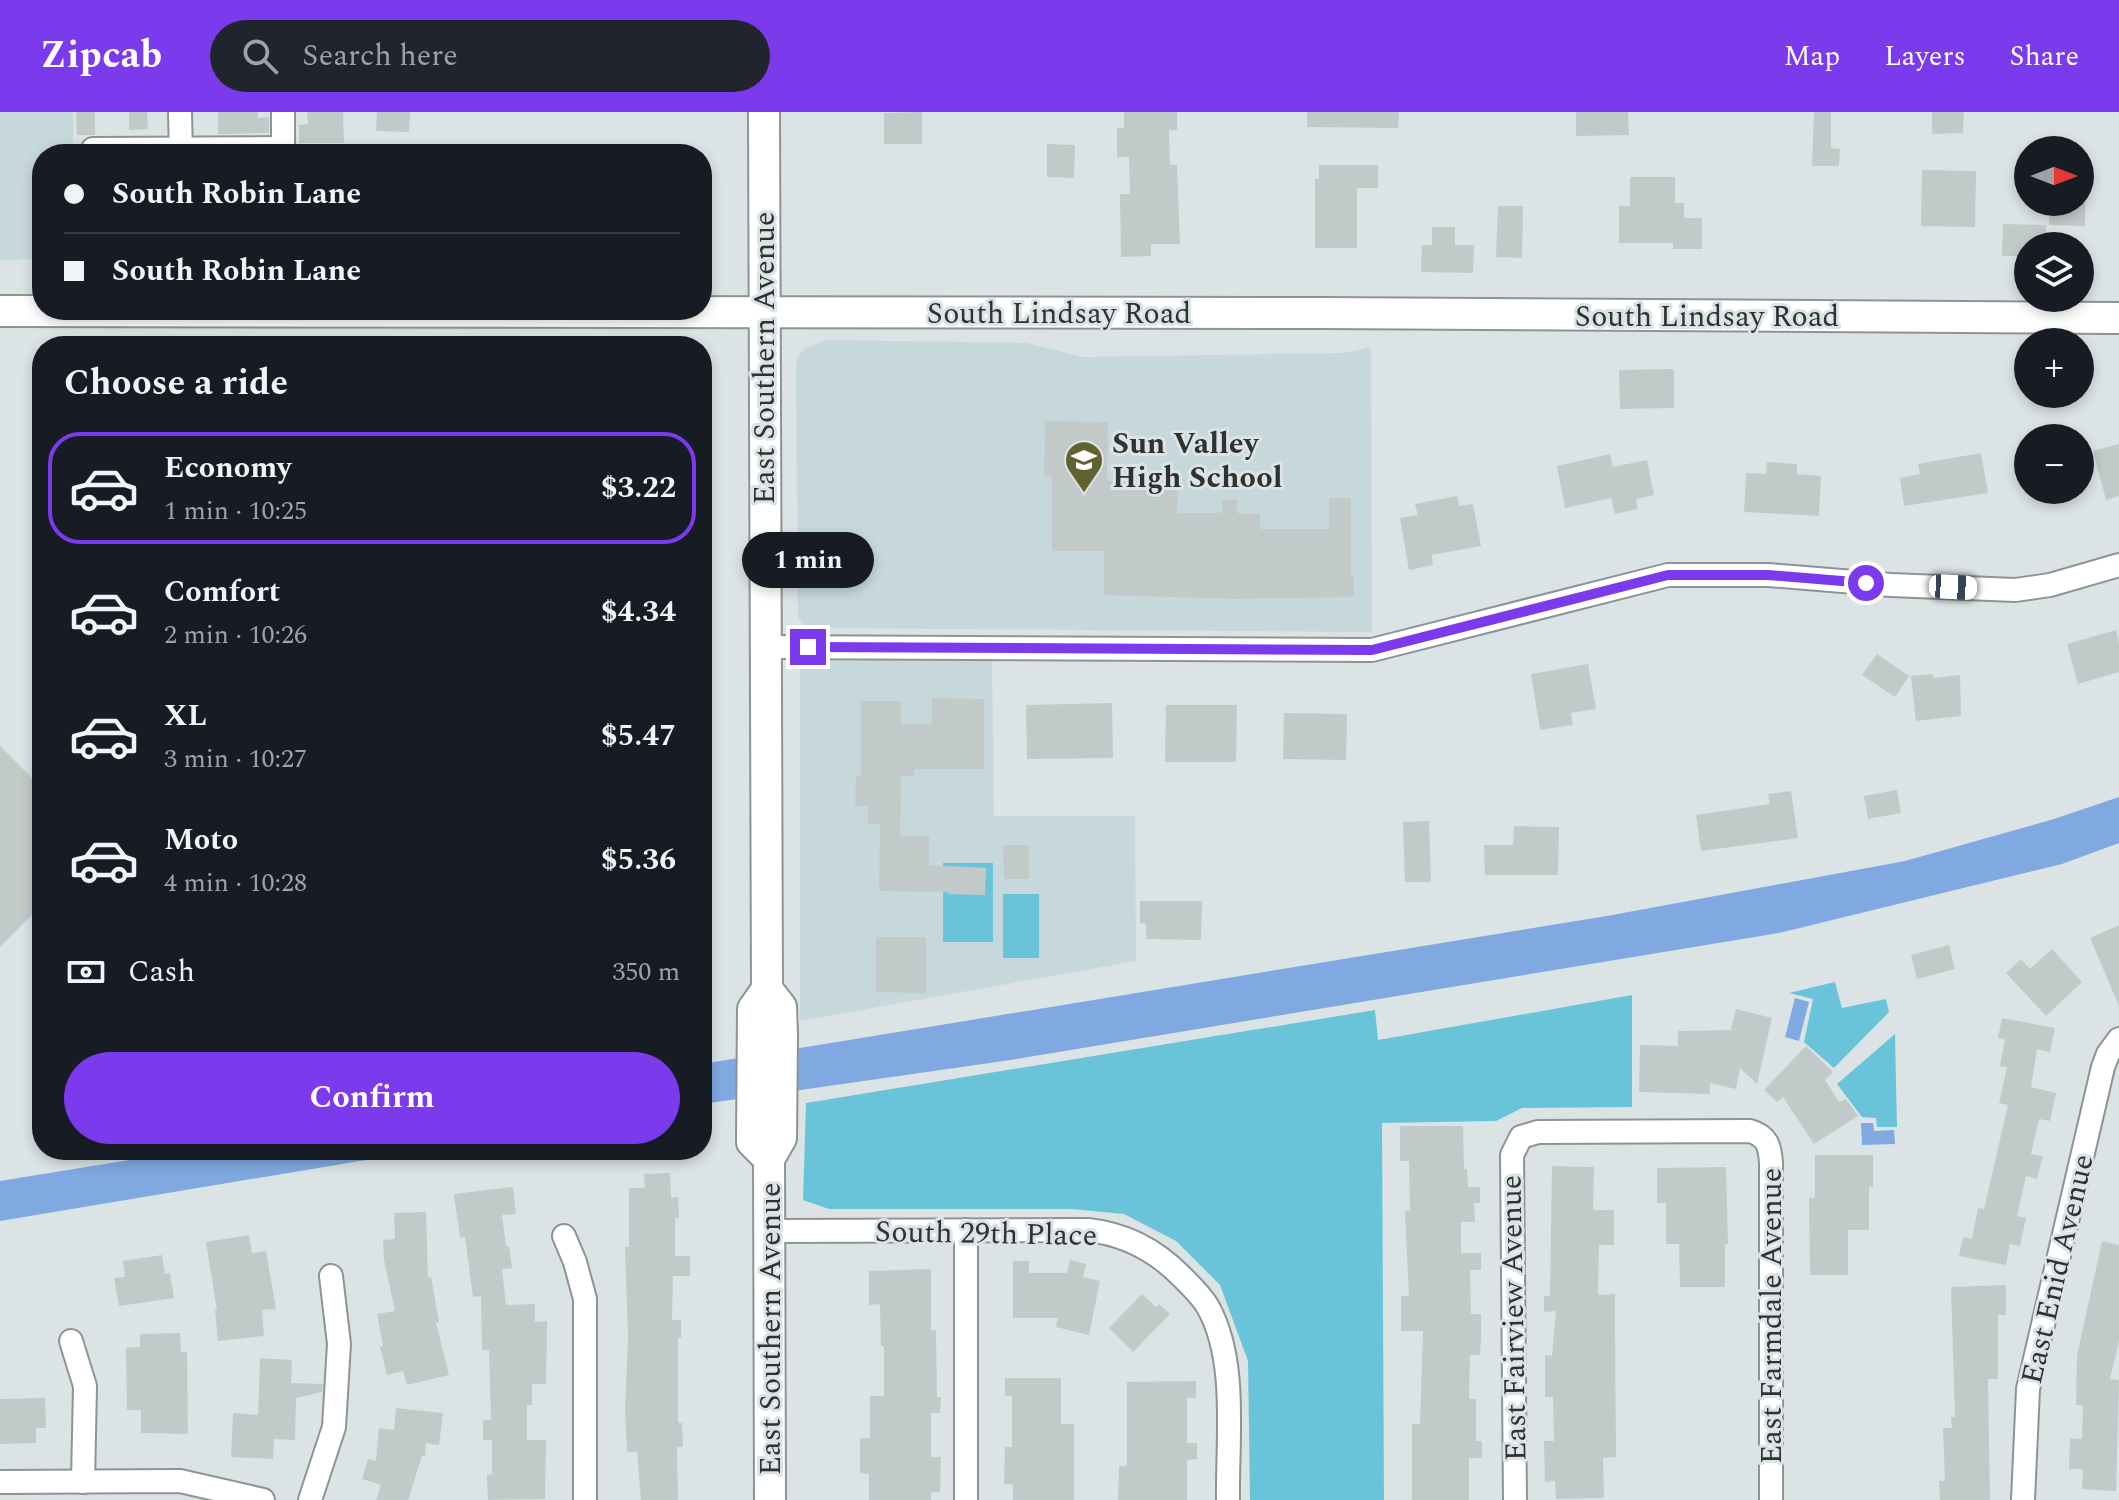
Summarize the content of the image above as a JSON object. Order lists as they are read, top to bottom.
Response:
{
  "streets": {
    "main road": ["South Lindsay Road", "East Southern Avenue"],
    "street": [
      "South 29th Place",
      "East Enid Avenue",
      "East Farmdale Avenue",
      "East Fairview Avenue"
    ]
  },
  "crossings": [
    ["South Lindsay Road", "East Southern Avenue"],
    ["East Southern Avenue", "South 29th Place"],
    ["East Farmdale Avenue", "East Fairview Avenue"]
  ],
  "places": {
    "school or university": ["Sun Valley High School"]
  },
  "north": "right",
  "page": {
    "header": "Zipcab",
    "search": "Search here",
    "nav": ["Map", "Layers", "Share"],
    "map_buttons": ["+", "−"],
    "banner": ["South Robin Lane", "South Robin Lane"],
    "heading": "Choose a ride",
    "list": [
      {
        "name": "Economy",
        "note": "1 min · 10:25",
        "value": "$3.22"
      },
      {
        "name": "Comfort",
        "note": "2 min · 10:26",
        "value": "$4.34"
      },
      {
        "name": "XL",
        "note": "3 min · 10:27",
        "value": "$5.47"
      },
      {
        "name": "Moto",
        "note": "4 min · 10:28",
        "value": "$5.36"
      }
    ],
    "bubble": "1 min",
    "pay": ["Cash", "350 m"],
    "buttons": "Confirm"
  }
}
